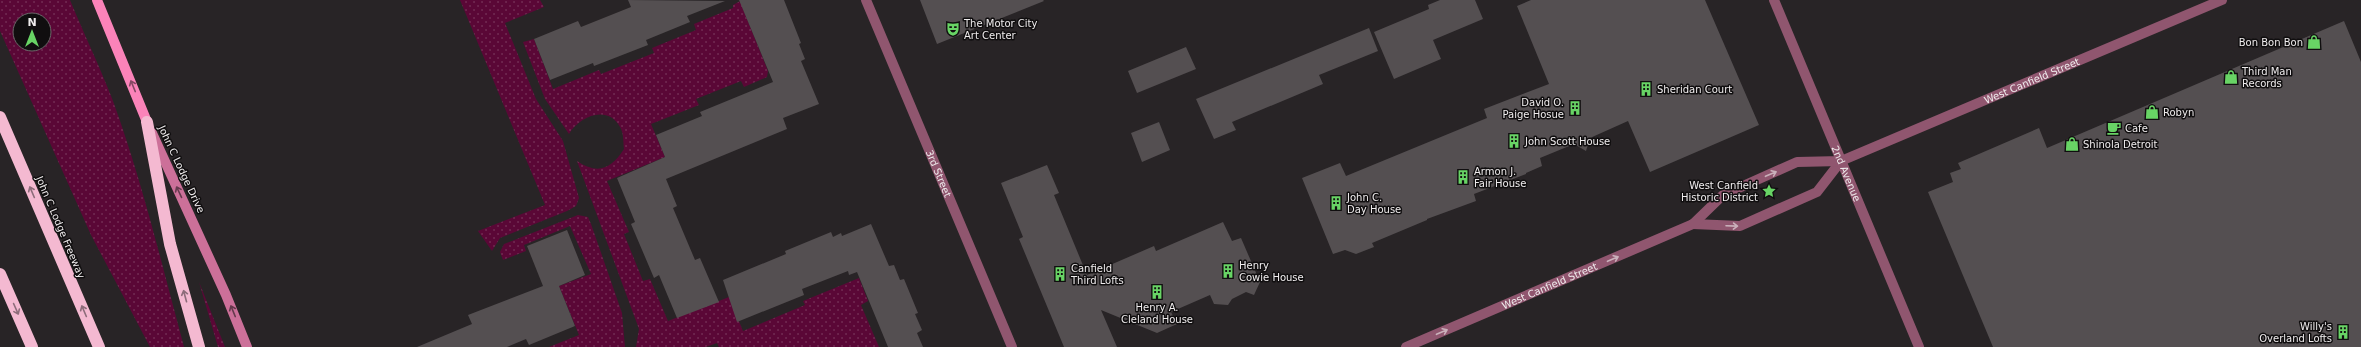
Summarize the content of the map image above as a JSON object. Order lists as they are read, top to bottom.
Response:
{
  "streets": {
    "highway": ["John C Lodge Freeway"],
    "main road": ["John C Lodge Drive"],
    "street": ["West Canfield Street", "3rd Street", "2nd Avenue"]
  },
  "crossings": [
    ["West Canfield Street", "2nd Avenue"]
  ],
  "one_way": ["West Canfield Street", "John C Lodge Drive"],
  "places": {
    "theatre": ["The Motor City Art Center"],
    "shop": [
      "Bon Bon Bon",
      "Third Man Records",
      "Robyn",
      "Shinola Detroit"
    ],
    "building": [
      "Sheridan Court",
      "David O. Paige Hosue",
      "John Scott House",
      "Armon J. Fair House",
      "John C. Day House",
      "Henry Cowie House",
      "Canfield Third Lofts",
      "Henry A. Cleland House",
      "Willy's Overland Lofts"
    ],
    "cafe": ["Cafe"],
    "place": ["West Canfield Historic District"]
  },
  "north": "top"
}
